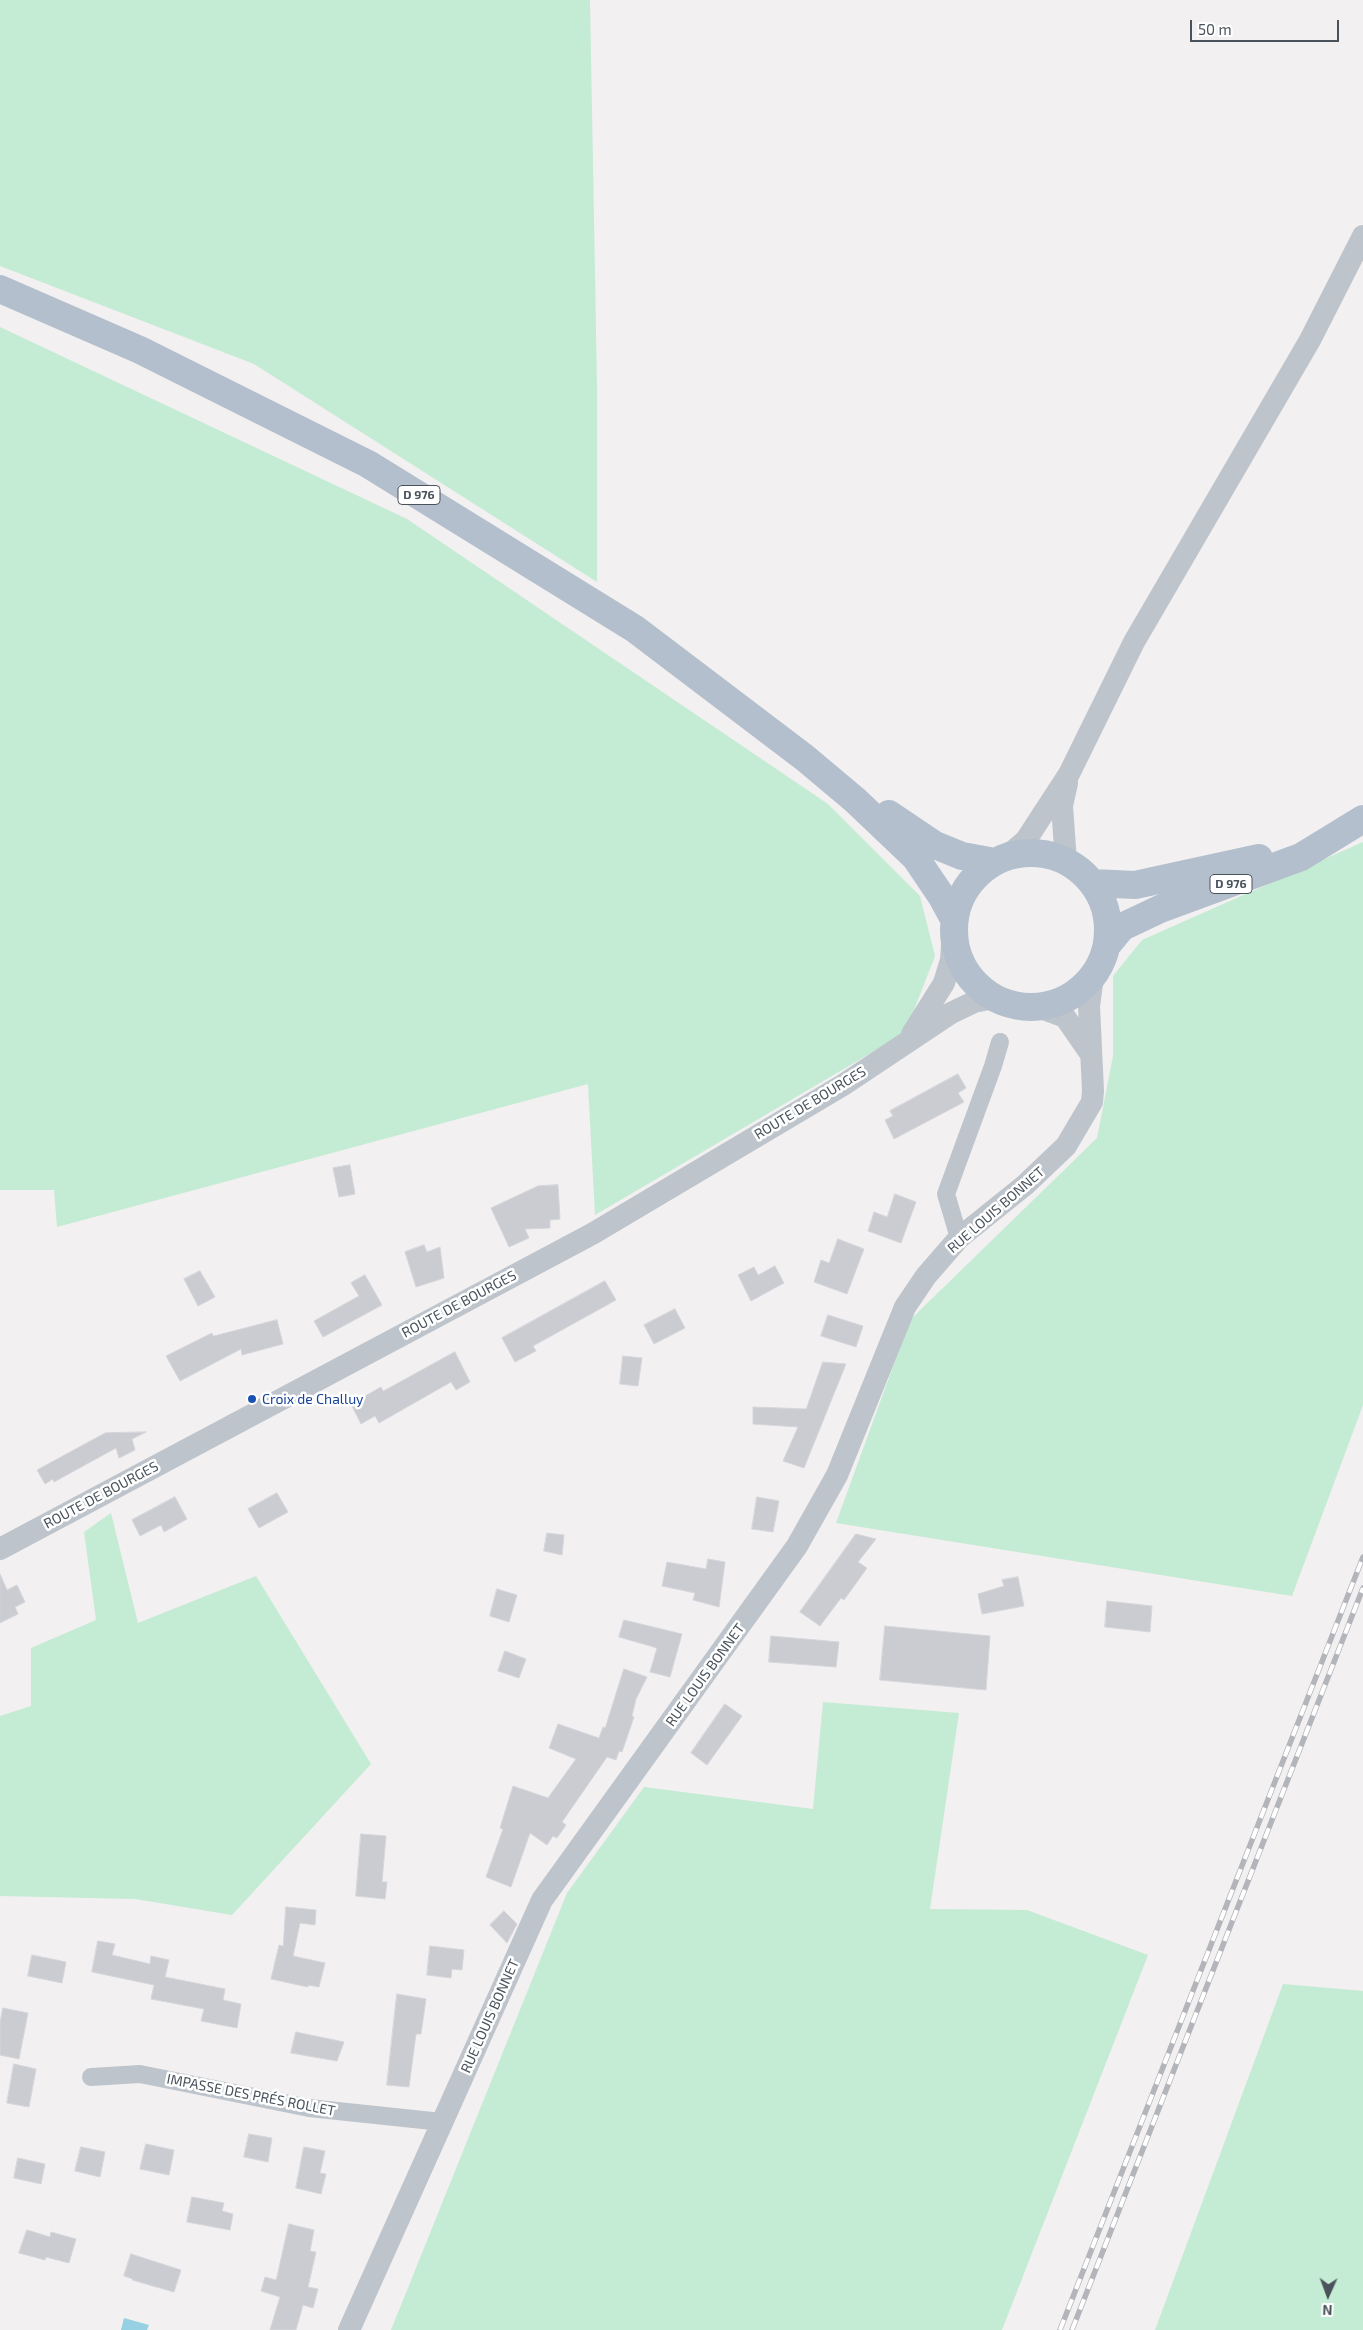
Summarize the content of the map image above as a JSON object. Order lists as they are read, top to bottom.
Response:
{
  "streets": {
    "main road": ["D 976"],
    "street": ["ROUTE DE BOURGES", "RUE LOUIS BONNET", "IMPASSE DES PRÉS ROLLET"]
  },
  "crossings": [
    ["D 976", "ROUTE DE BOURGES"],
    ["D 976", "RUE LOUIS BONNET"],
    ["ROUTE DE BOURGES", "RUE LOUIS BONNET"],
    ["RUE LOUIS BONNET", "IMPASSE DES PRÉS ROLLET"]
  ],
  "places": ["Croix de Challuy"],
  "scale_bar": "50 m",
  "north": "bottom"
}
